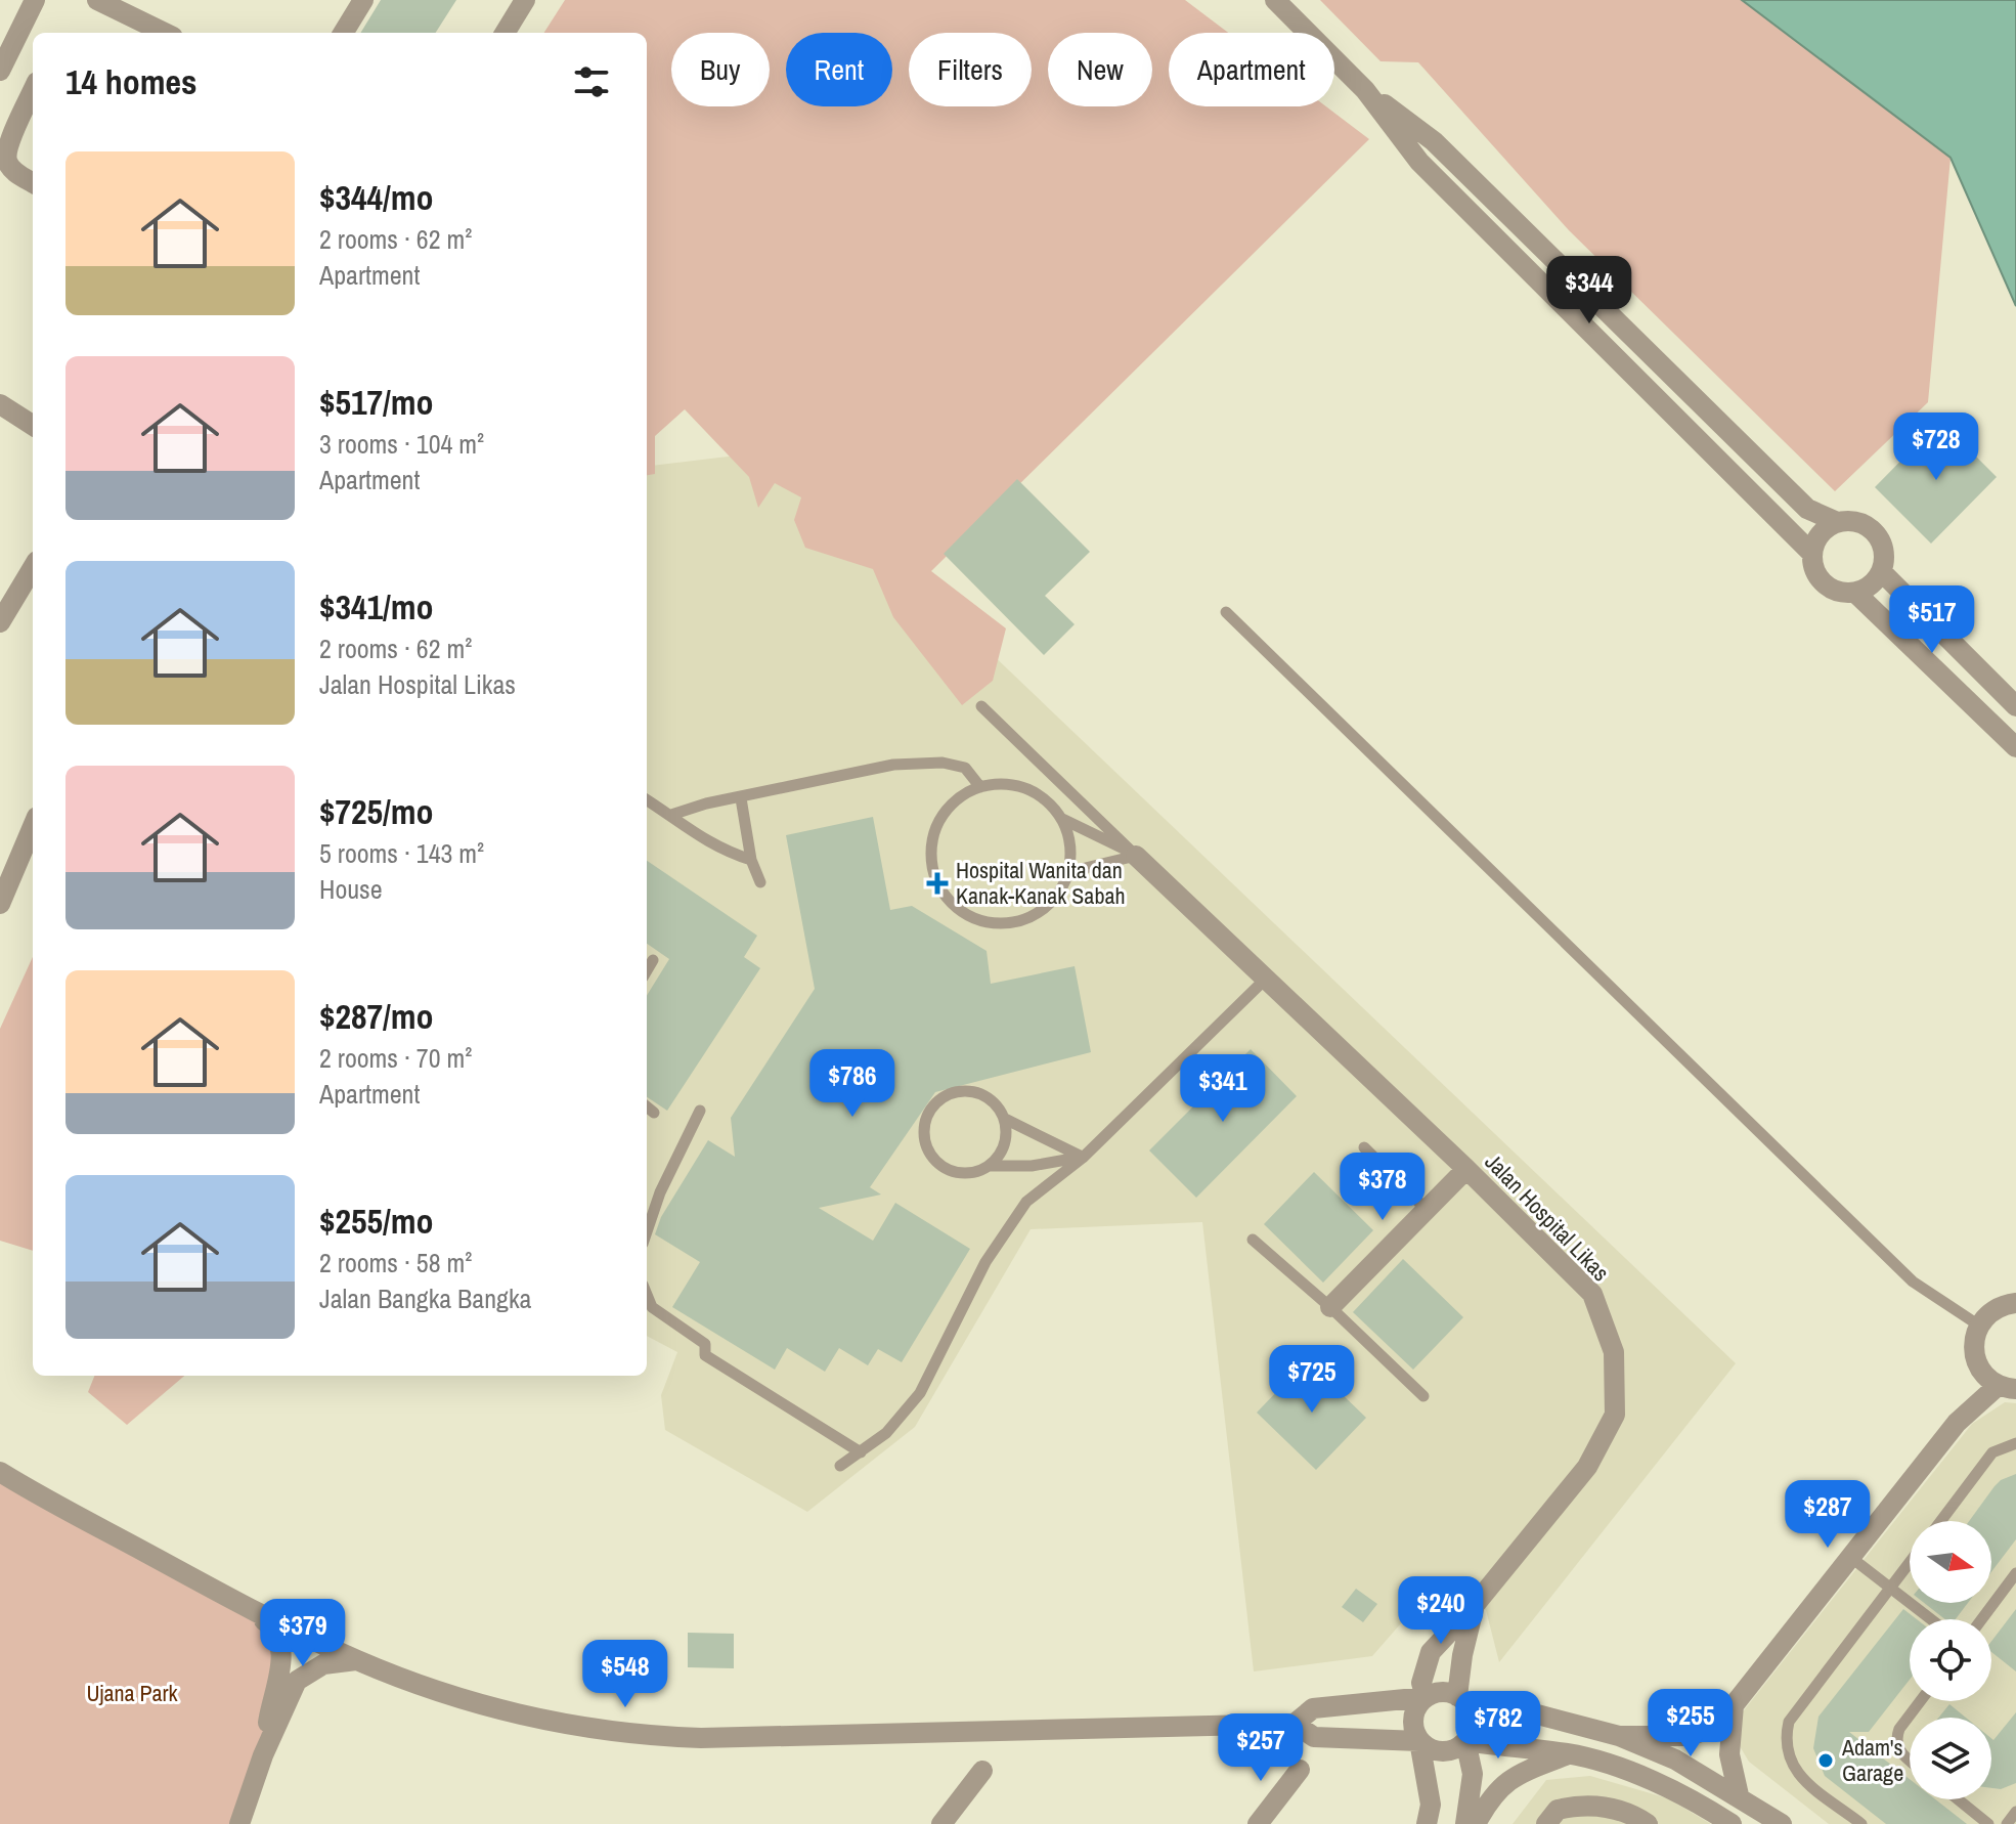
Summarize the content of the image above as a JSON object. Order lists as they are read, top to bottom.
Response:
{
  "streets": {
    "street": ["Jalan Hospital Likas"]
  },
  "parks": ["Ujana Park"],
  "places": {
    "health": ["Hospital Wanita dan Kanak-Kanak Sabah"],
    "other": ["Adam's Garage"]
  },
  "north": "right",
  "page": {
    "chip": [
      "Buy",
      "Rent",
      "Filters",
      "New",
      "Apartment"
    ],
    "heading": "14 homes",
    "list": [
      {
        "name": "$344/mo",
        "note": "2 rooms · 62 m² · Apartment"
      },
      {
        "name": "$517/mo",
        "note": "3 rooms · 104 m² · Apartment"
      },
      {
        "name": "$341/mo",
        "note": "2 rooms · 62 m² · Jalan Hospital Likas"
      },
      {
        "name": "$725/mo",
        "note": "5 rooms · 143 m² · House"
      },
      {
        "name": "$287/mo",
        "note": "2 rooms · 70 m² · Apartment"
      },
      {
        "name": "$255/mo",
        "note": "2 rooms · 58 m² · Jalan Bangka Bangka"
      }
    ],
    "price": [
      "$344",
      "$728",
      "$517",
      "$786",
      "$341",
      "$378",
      "$725",
      "$287",
      "$240",
      "$379",
      "$548",
      "$255",
      "$782",
      "$257"
    ]
  }
}
